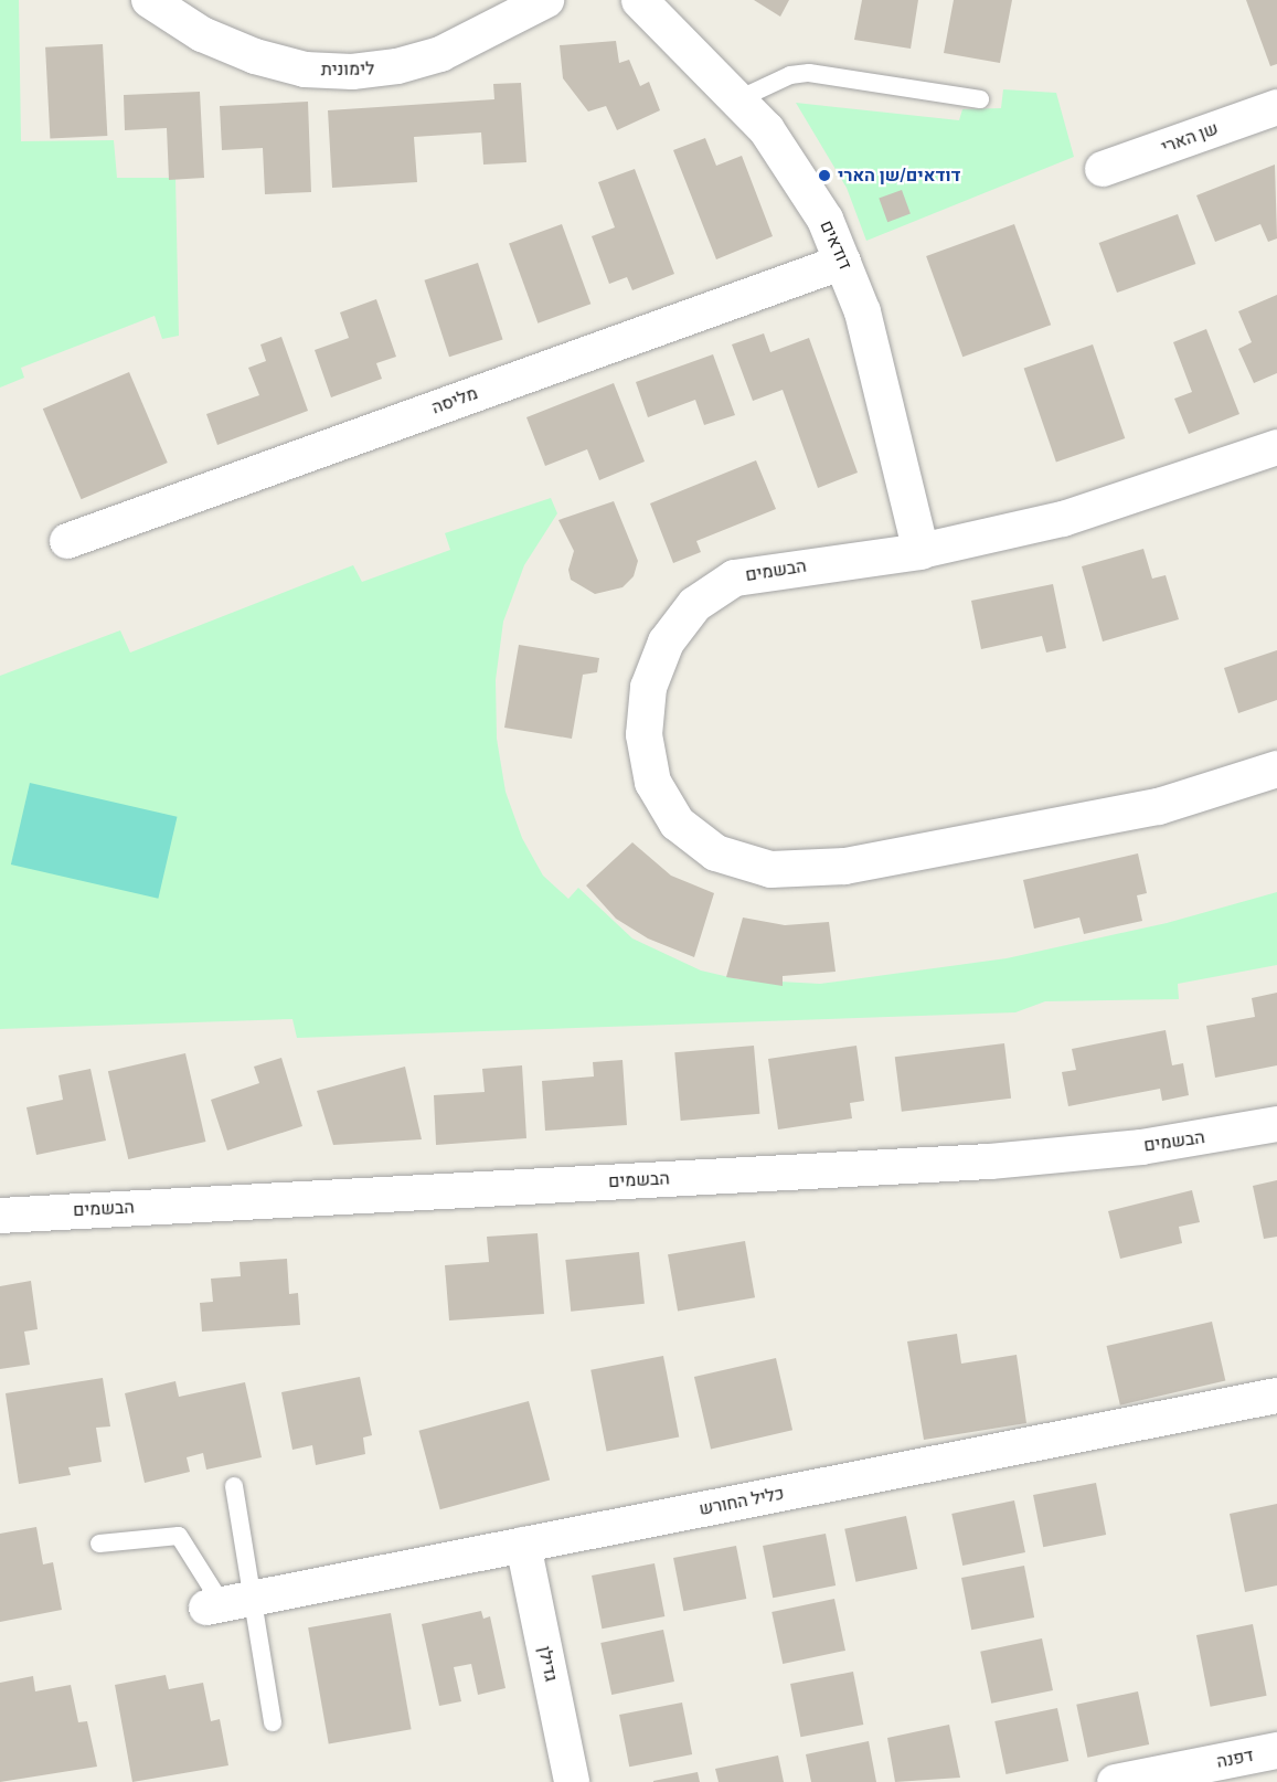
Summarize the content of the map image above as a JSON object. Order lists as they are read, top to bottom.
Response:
{
  "streets": {
    "street": [
      "לימונית",
      "שן הארי",
      "דודאים",
      "מליסה",
      "הבשמים",
      "כליל החורש",
      "גדילן",
      "דפנה"
    ]
  },
  "crossings": [
    ["דודאים", "מליסה"],
    ["דודאים", "הבשמים"],
    ["כליל החורש", "גדילן"]
  ],
  "places": ["דודאים/שן הארי"]
}
